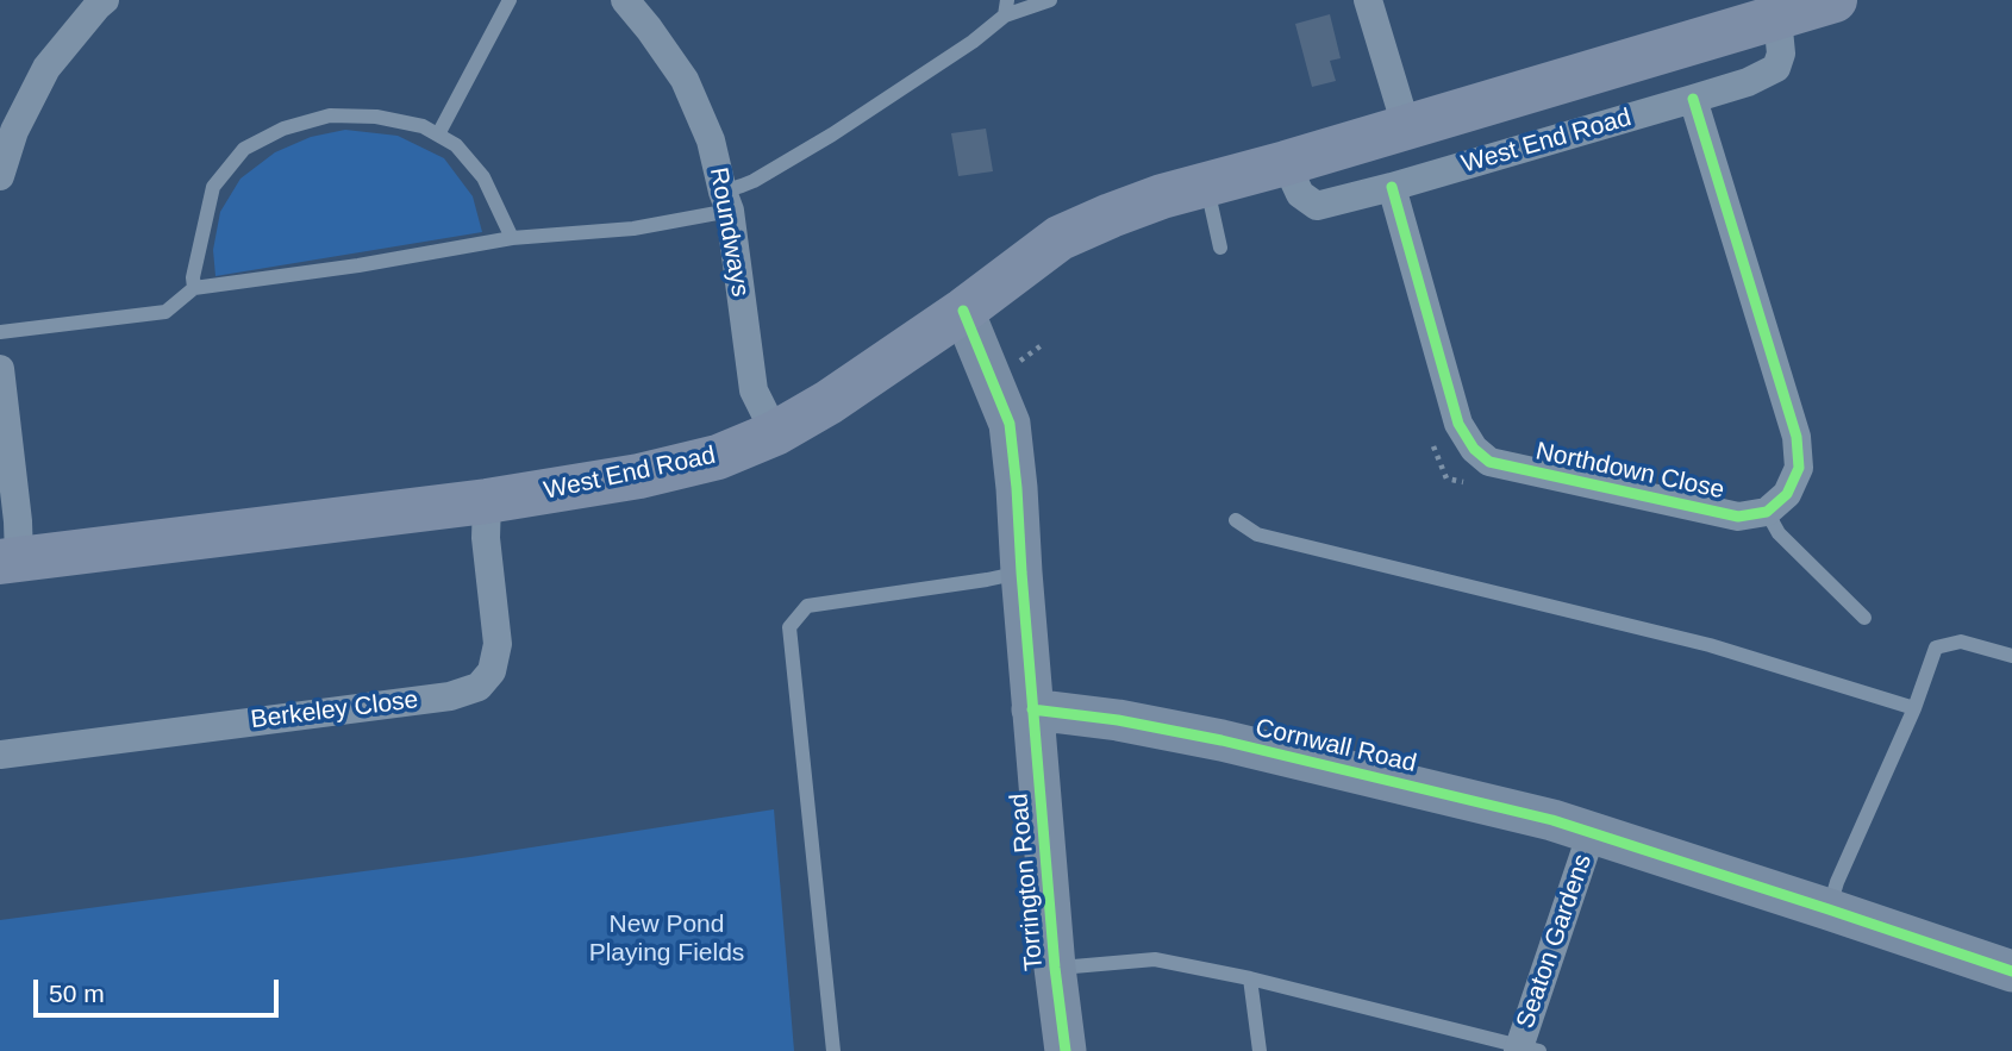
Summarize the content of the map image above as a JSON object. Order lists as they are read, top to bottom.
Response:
{
  "streets": {
    "main road": ["West End Road"],
    "street": [
      "Roundways",
      "Northdown Close",
      "Berkeley Close",
      "Cornwall Road",
      "Torrington Road",
      "Seaton Gardens"
    ]
  },
  "crossings": [
    ["West End Road", "Roundways"],
    ["West End Road", "Northdown Close"],
    ["West End Road", "Berkeley Close"],
    ["Cornwall Road", "Torrington Road"],
    ["Cornwall Road", "Seaton Gardens"]
  ],
  "parks": ["New Pond Playing Fields"],
  "scale_bar": "50 m"
}
